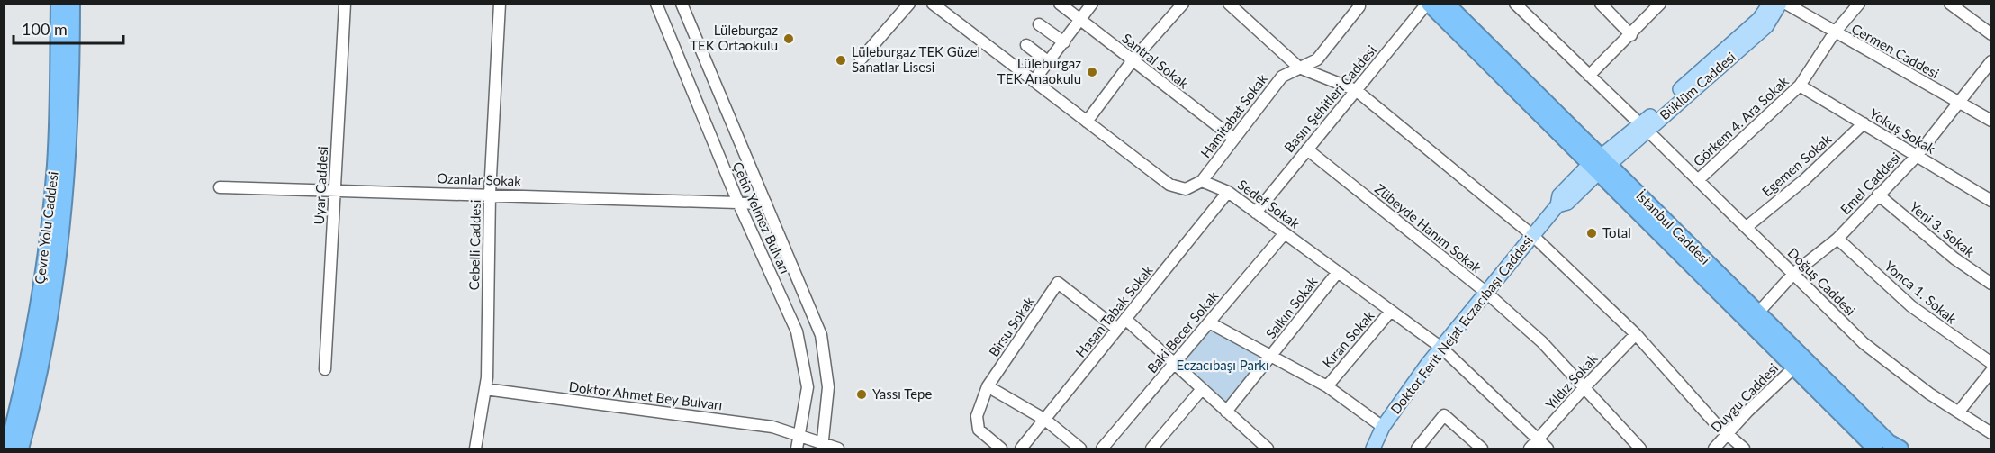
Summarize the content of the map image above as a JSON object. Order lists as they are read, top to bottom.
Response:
{
  "streets": {
    "highway": ["Çevre Yolu Caddesi", "İstanbul Caddesi"],
    "main road": ["Büklüm Caddesi", "Doktor Ferit Nejat Eczacıbaşı Caddesi"],
    "street": [
      "Çermen Caddesi",
      "Santral Sokak",
      "Basın Şehitleri Caddesi",
      "Hamitabat Sokak",
      "Görkem 4. Ara Sokak",
      "Yokuş Sokak",
      "Egemen Sokak",
      "Ozanlar Sokak",
      "Emel Caddesi",
      "Uyar Caddesi",
      "Sedef Sokak",
      "Çetin Yelmez Bulvarı",
      "Zübeyde Hanım Sokak",
      "Yeni 3. Sokak",
      "Cebelli Caddesi",
      "Doğuş Caddesi",
      "Yonca 1. Sokak",
      "Salkın Sokak",
      "Hasan Tabak Sokak",
      "Birsu Sokak",
      "Baki Becer Sokak",
      "Kıran Sokak",
      "Yıldız Sokak",
      "Doktor Ahmet Bey Bulvarı",
      "Duygu Caddesi"
    ]
  },
  "crossings": [
    ["Çermen Caddesi", "Görkem 4. Ara Sokak"],
    ["Çermen Caddesi", "Emel Caddesi"],
    ["Santral Sokak", "Hamitabat Sokak"],
    ["Büklüm Caddesi", "İstanbul Caddesi"],
    ["Büklüm Caddesi", "Doğuş Caddesi"],
    ["Büklüm Caddesi", "Doktor Ferit Nejat Eczacıbaşı Caddesi"],
    ["Basın Şehitleri Caddesi", "Sedef Sokak"],
    ["Basın Şehitleri Caddesi", "İstanbul Caddesi"],
    ["Basın Şehitleri Caddesi", "Zübeyde Hanım Sokak"],
    ["Hamitabat Sokak", "Sedef Sokak"],
    ["Görkem 4. Ara Sokak", "Yokuş Sokak"],
    ["Görkem 4. Ara Sokak", "Doğuş Caddesi"],
    ["Yokuş Sokak", "Egemen Sokak"],
    ["Yokuş Sokak", "Emel Caddesi"],
    ["Egemen Sokak", "Doğuş Caddesi"],
    ["Ozanlar Sokak", "Uyar Caddesi"],
    ["Ozanlar Sokak", "Çetin Yelmez Bulvarı"],
    ["Ozanlar Sokak", "Cebelli Caddesi"],
    ["Emel Caddesi", "İstanbul Caddesi"],
    ["Emel Caddesi", "Yeni 3. Sokak"],
    ["Emel Caddesi", "Doğuş Caddesi"],
    ["Emel Caddesi", "Yonca 1. Sokak"],
    ["Sedef Sokak", "Salkın Sokak"],
    ["Sedef Sokak", "Hasan Tabak Sokak"],
    ["Sedef Sokak", "Doktor Ferit Nejat Eczacıbaşı Caddesi"],
    ["Sedef Sokak", "Baki Becer Sokak"],
    ["Sedef Sokak", "Kıran Sokak"],
    ["Sedef Sokak", "Yıldız Sokak"],
    ["Çetin Yelmez Bulvarı", "Doktor Ahmet Bey Bulvarı"],
    ["İstanbul Caddesi", "Doktor Ferit Nejat Eczacıbaşı Caddesi"],
    ["İstanbul Caddesi", "Duygu Caddesi"],
    ["Zübeyde Hanım Sokak", "Doktor Ferit Nejat Eczacıbaşı Caddesi"],
    ["Zübeyde Hanım Sokak", "Yıldız Sokak"],
    ["Cebelli Caddesi", "Doktor Ahmet Bey Bulvarı"],
    ["Hasan Tabak Sokak", "Birsu Sokak"]
  ],
  "parks": ["Eczacıbaşı Parkı"],
  "places": [
    "Lüleburgaz TEK Ortaokulu",
    "Lüleburgaz TEK Güzel Sanatlar Lisesi",
    "Lüleburgaz TEK Anaokulu",
    "Total",
    "Yassı Tepe"
  ],
  "scale_bar": "100 m"
}
